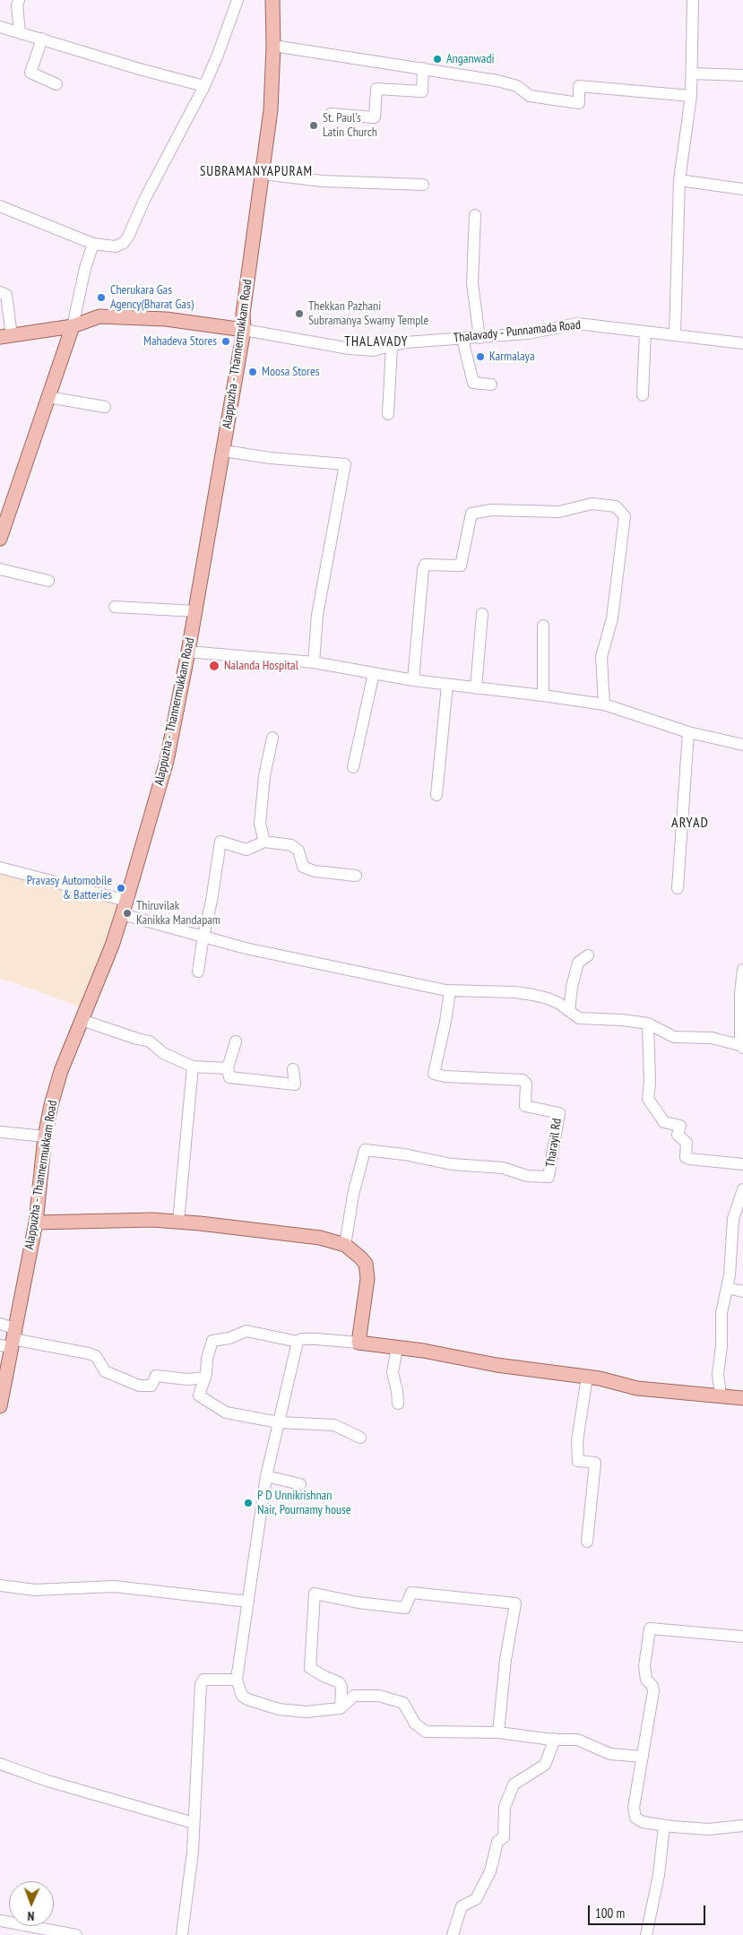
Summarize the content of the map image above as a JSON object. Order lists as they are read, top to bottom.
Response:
{
  "streets": {
    "main road": ["Thalavady - Punnamada Road", "Alappuzha - Thannermukkam Road"],
    "street": ["Tharayil Rd"]
  },
  "crossings": [
    ["Thalavady - Punnamada Road", "Alappuzha - Thannermukkam Road"]
  ],
  "districts": ["SUBRAMANYAPURAM", "THALAVADY", "ARYAD"],
  "places": [
    "Anganwadi",
    "St. Paul's Latin Church",
    "Cherukara Gas Agency(Bharat Gas)",
    "Thekkan Pazhani Subramanya Swamy Temple",
    "Mahadeva Stores",
    "Karmalaya",
    "Moosa Stores",
    "Nalanda Hospital",
    "Pravasy Automobile & Batteries",
    "Thiruvilak Kanikka Mandapam",
    "P D Unnikrishnan Nair, Pournamy house"
  ],
  "scale_bar": "100 m",
  "north": "bottom"
}
